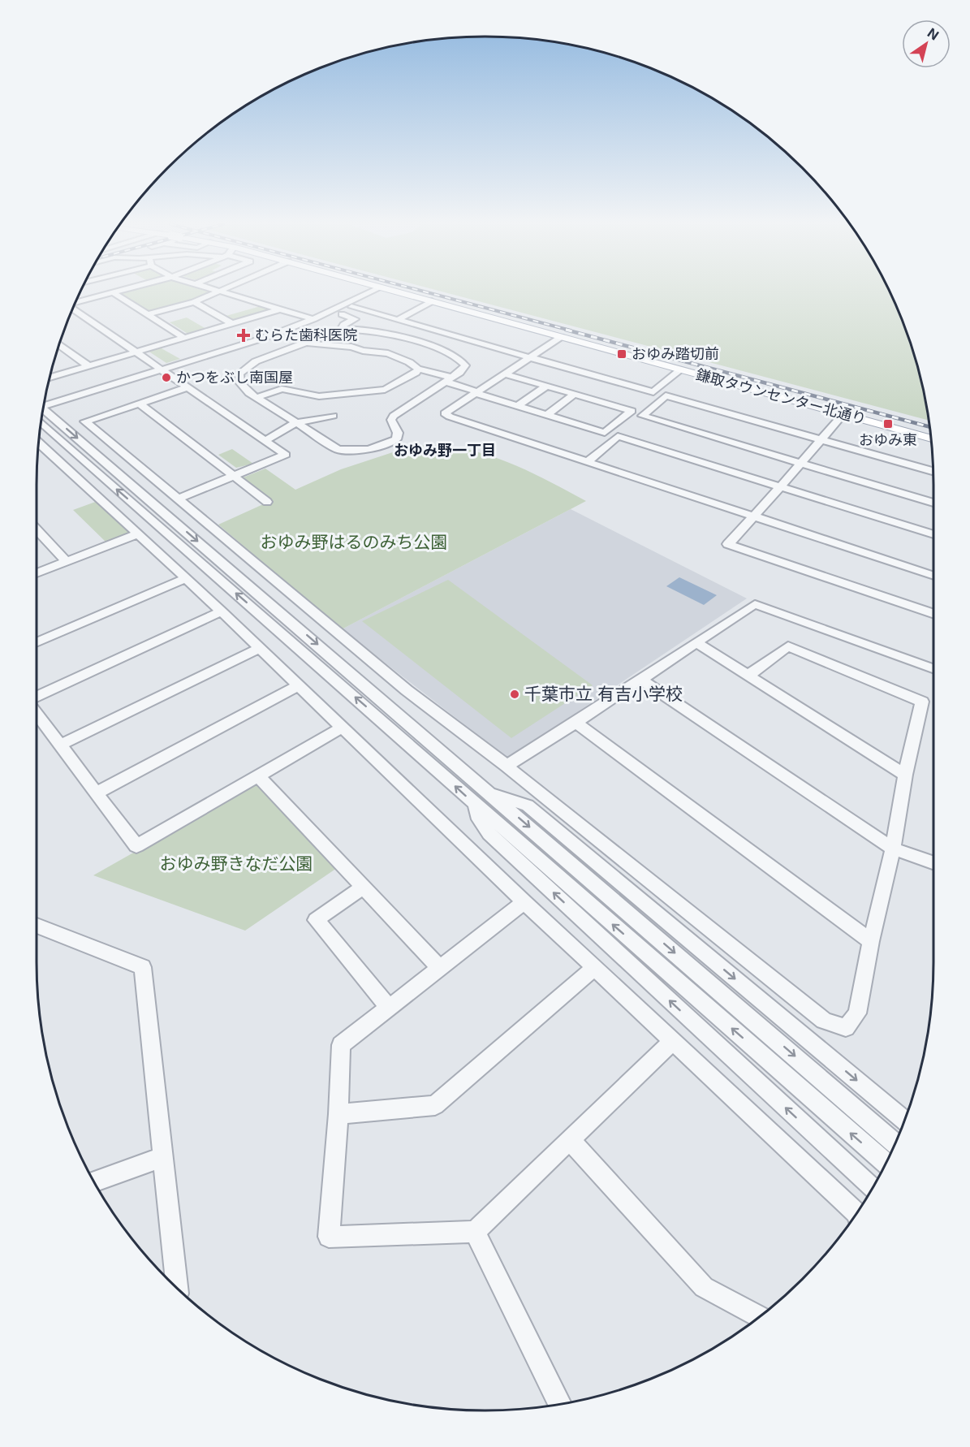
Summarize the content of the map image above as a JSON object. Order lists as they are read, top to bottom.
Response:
{
  "streets": {
    "main road": ["鎌取タウンセンター北通り"]
  },
  "districts": ["おゆみ野一丁目"],
  "parks": ["おゆみ野はるのみち公園", "おゆみ野きなだ公園"],
  "places": {
    "health": ["むらた歯科医院"],
    "transit": ["おゆみ踏切前", "おゆみ東"],
    "other": ["かつをぶし南国屋", "千葉市立 有吉小学校"]
  },
  "north": "top right"
}
